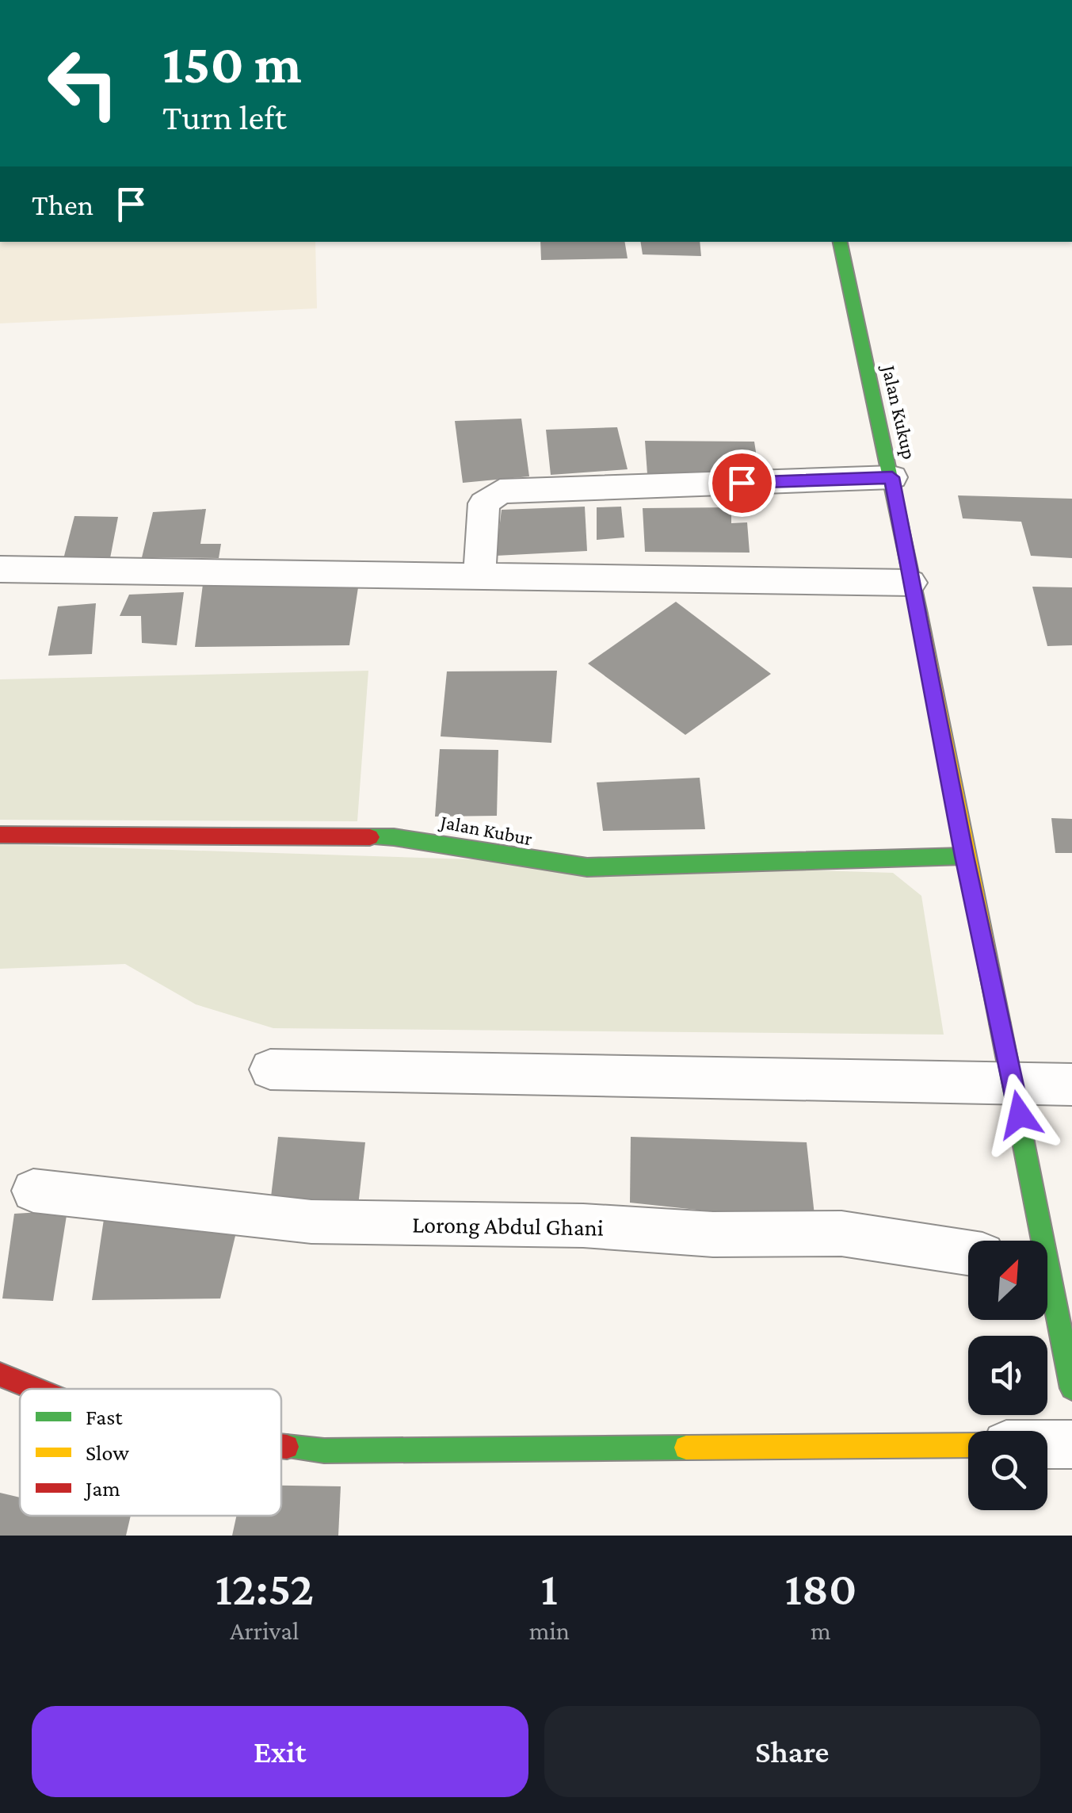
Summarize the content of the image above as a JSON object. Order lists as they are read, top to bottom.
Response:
{
  "streets": {
    "street": ["Jalan Kukup", "Jalan Kubur", "Lorong Abdul Ghani"]
  },
  "crossings": [
    ["Jalan Kukup", "Jalan Kubur"]
  ],
  "legend": ["Fast", "Slow", "Jam"],
  "north": "top right",
  "page": {
    "turn": ["150 m", "Turn left"],
    "then": "Then",
    "eta": [
      "12:52",
      "Arrival",
      "1",
      "min",
      "180",
      "m"
    ],
    "buttons": ["Exit", "Share"]
  }
}
